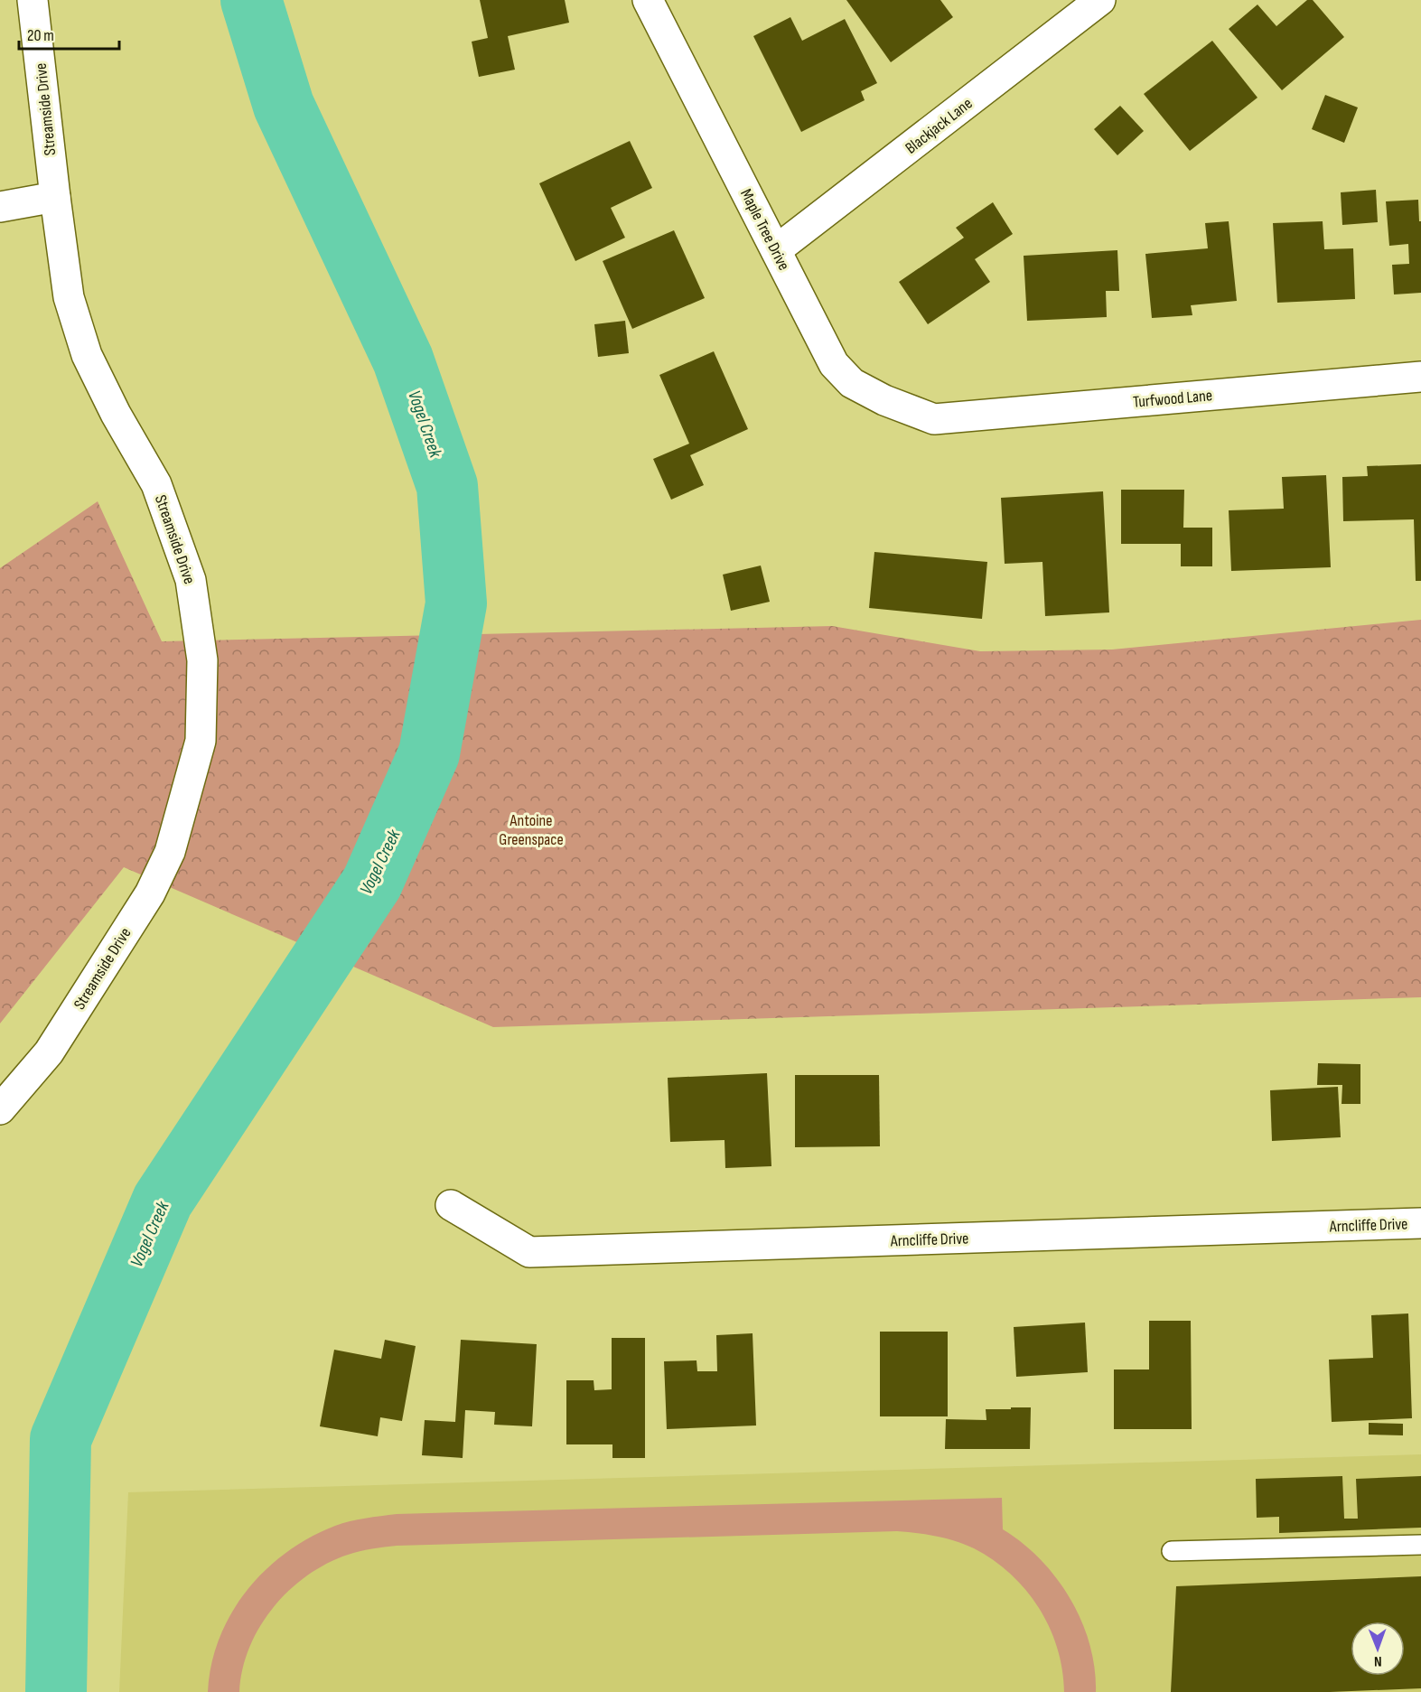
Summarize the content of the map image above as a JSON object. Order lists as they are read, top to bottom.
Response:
{
  "streets": {
    "street": [
      "Streamside Drive",
      "Blackjack Lane",
      "Maple Tree Drive",
      "Turfwood Lane",
      "Arncliffe Drive"
    ]
  },
  "crossings": [
    ["Blackjack Lane", "Maple Tree Drive"],
    ["Maple Tree Drive", "Turfwood Lane"]
  ],
  "water": ["Vogel Creek"],
  "parks": ["Antoine Greenspace"],
  "scale_bar": "20 m",
  "north": "bottom"
}
